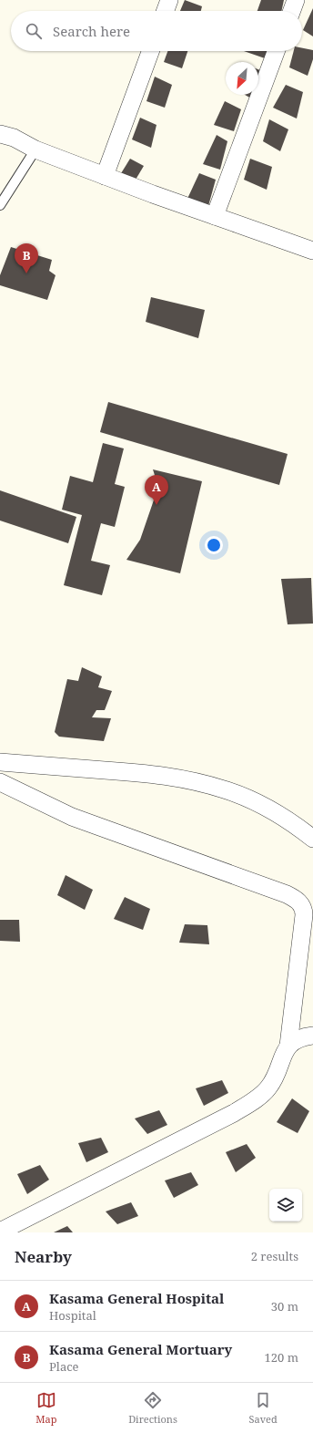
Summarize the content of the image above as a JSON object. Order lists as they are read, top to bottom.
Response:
{
  "north": "bottom left",
  "page": {
    "search": "Search here",
    "pins": ["B", "A"],
    "heading": ["Nearby", "2 results"],
    "list": [
      {
        "mark": "A",
        "name": "Kasama General Hospital",
        "note": "Hospital",
        "value": "30 m"
      },
      {
        "mark": "B",
        "name": "Kasama General Mortuary",
        "note": "Place",
        "value": "120 m"
      }
    ],
    "nav": ["Map", "Directions", "Saved"]
  }
}
